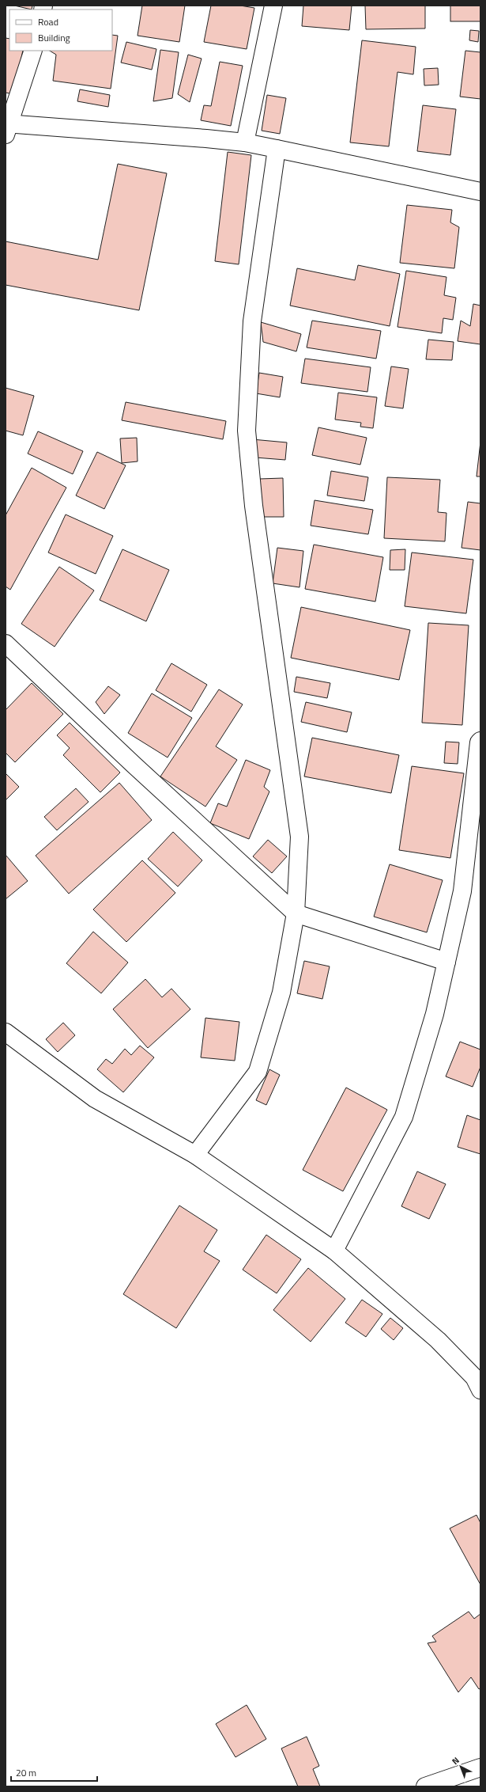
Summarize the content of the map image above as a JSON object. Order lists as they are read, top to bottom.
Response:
{
  "legend": ["Road", "Building"],
  "scale_bar": "20 m",
  "north": "top left"
}
